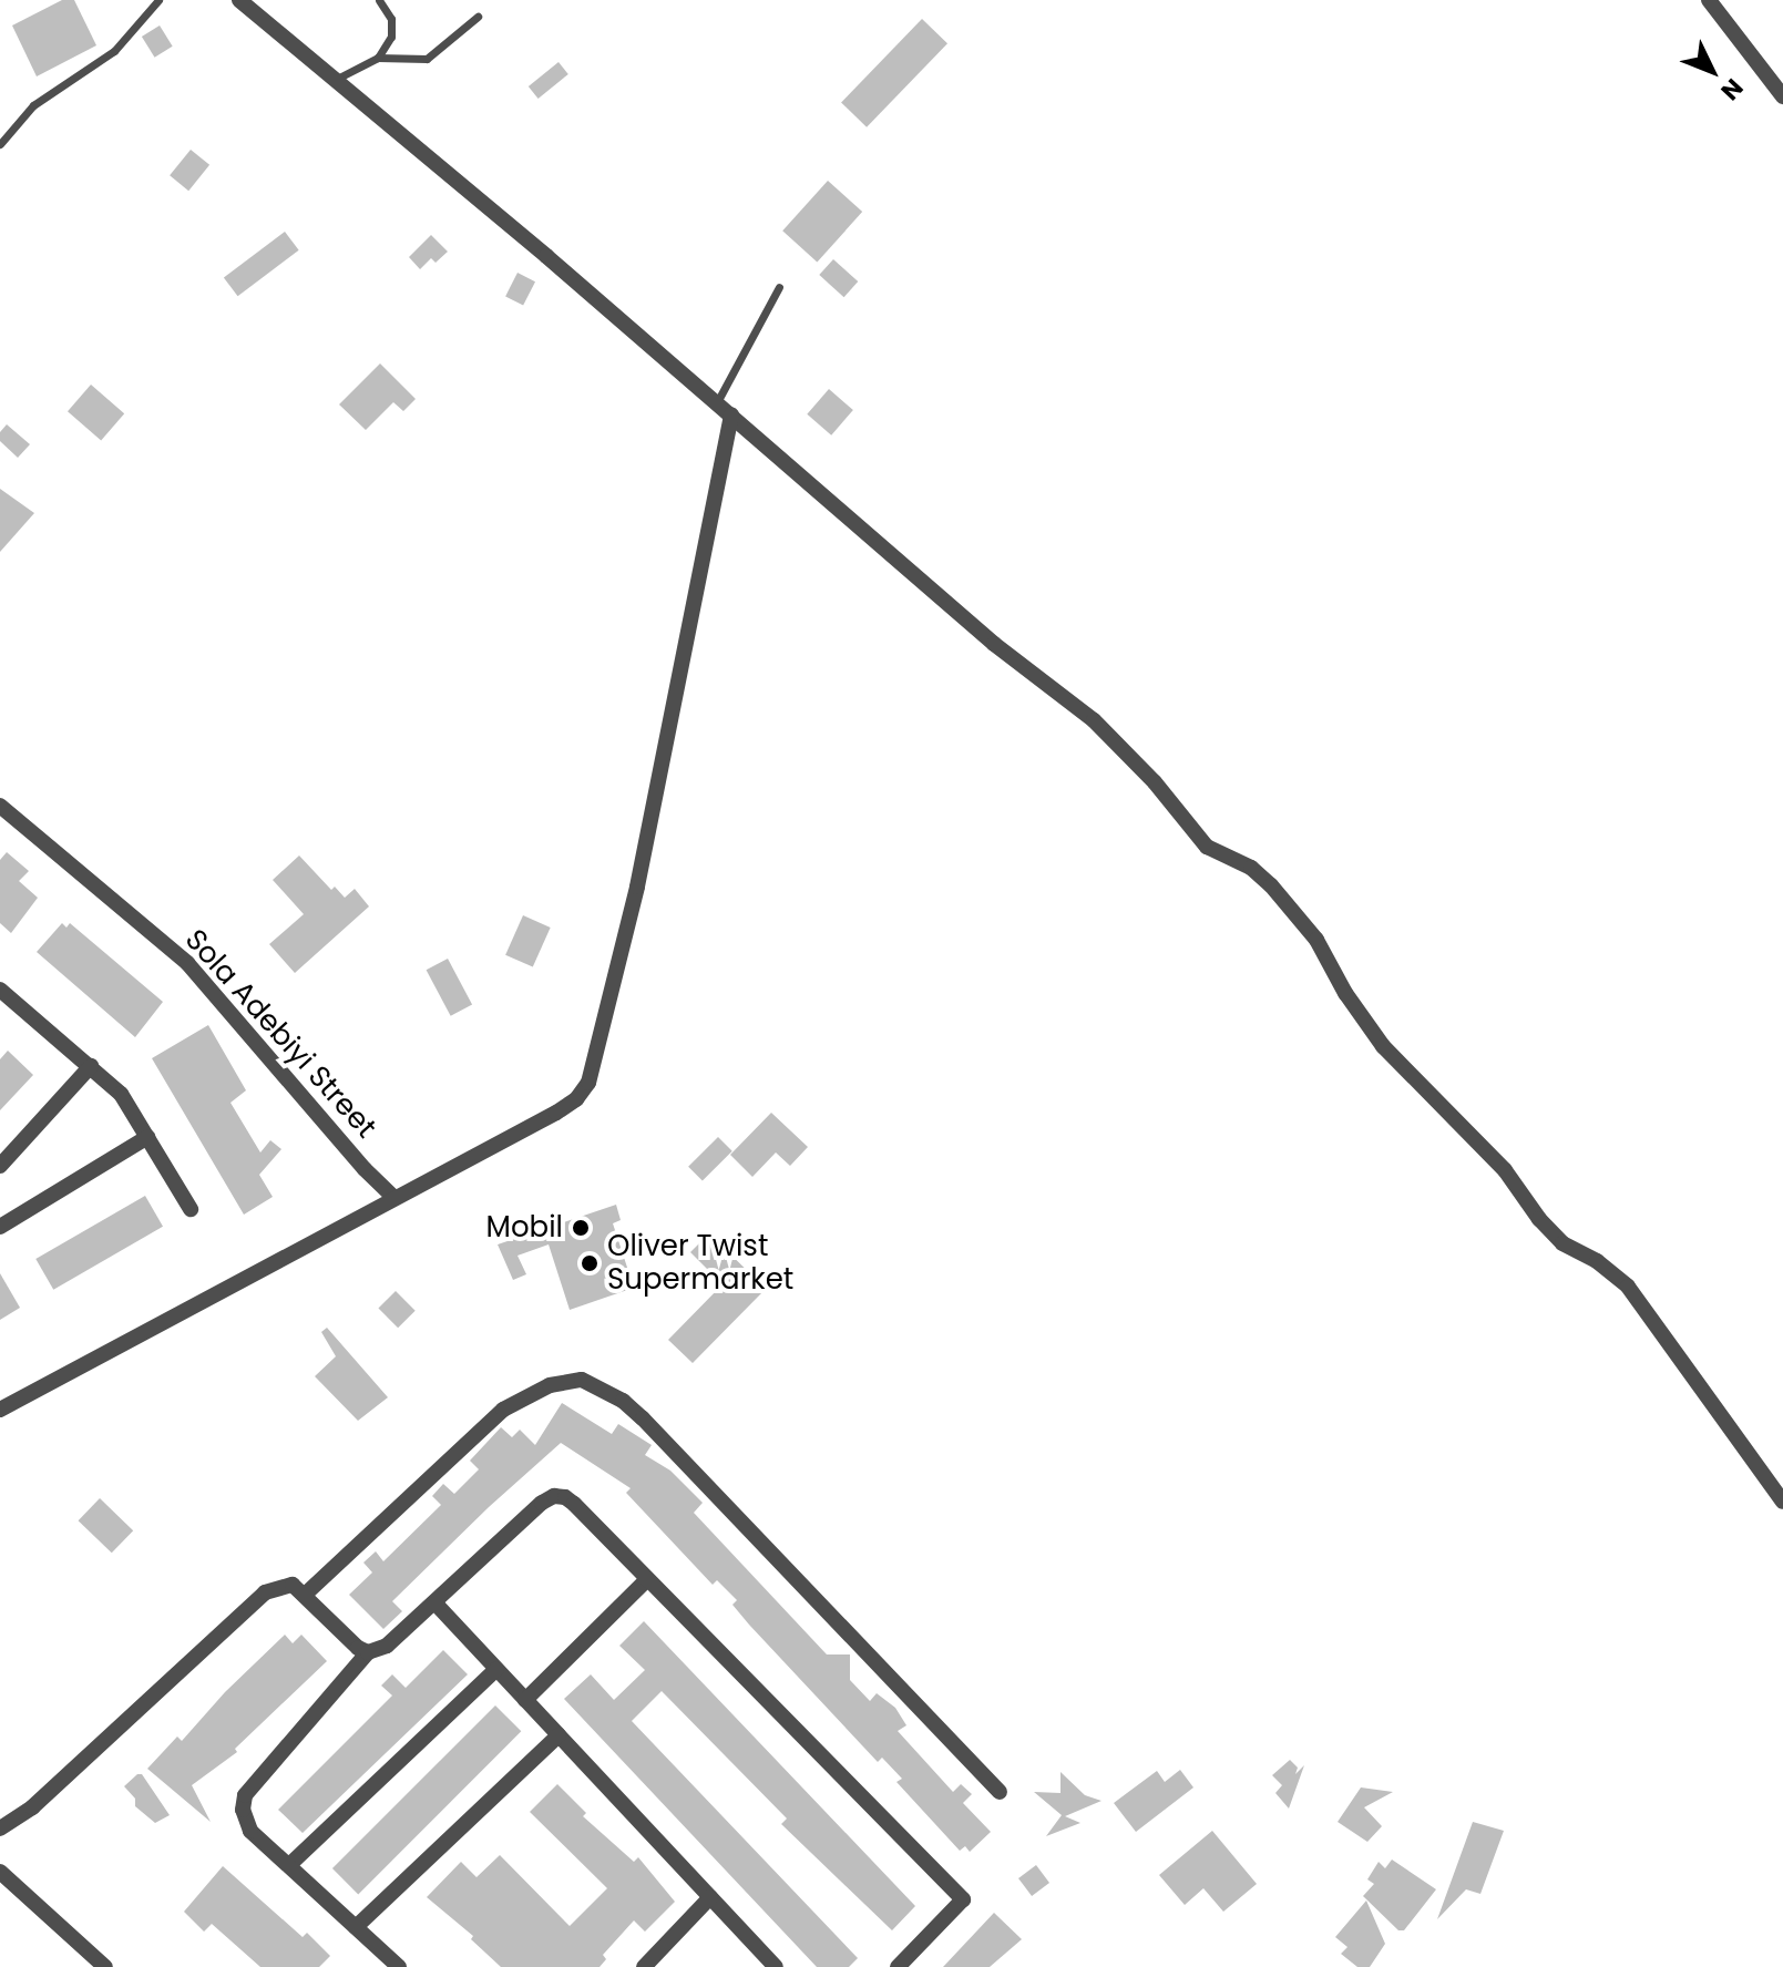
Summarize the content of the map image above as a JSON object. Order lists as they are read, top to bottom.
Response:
{
  "streets": {
    "street": ["Sola Adebiyi Street"]
  },
  "places": ["Mobil", "Oliver Twist Supermarket"],
  "north": "bottom right"
}
